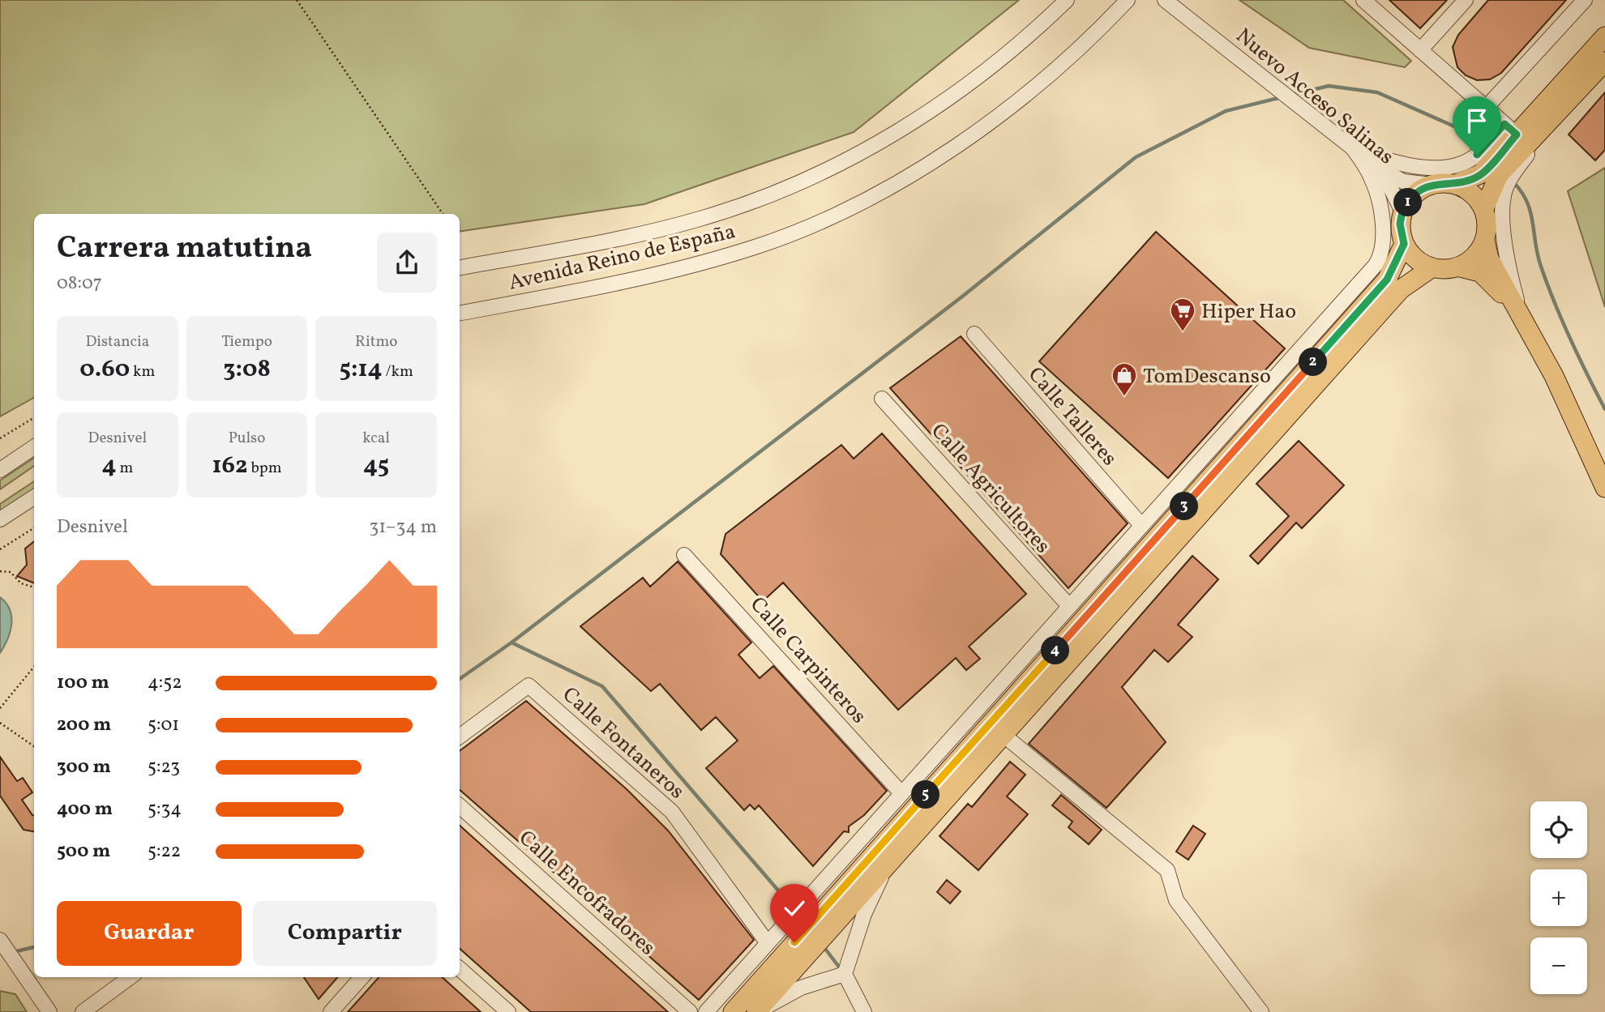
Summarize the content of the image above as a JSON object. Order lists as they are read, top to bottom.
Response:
{
  "streets": {
    "street": [
      "Nuevo Acceso Salinas",
      "Avenida Reino de España",
      "Calle Talleres",
      "Calle Agricultores",
      "Calle Carpinteros",
      "Calle Fontaneros",
      "Calle Encofradores"
    ]
  },
  "places": {
    "supermarket": ["Hiper Hao"],
    "shop": ["TomDescanso"]
  },
  "page": {
    "pins": [
      "1",
      "2",
      "3",
      "4",
      "5"
    ],
    "heading": ["Carrera matutina", "08:07"],
    "stats": [
      ["Distancia", "0.60 km"],
      ["Tiempo", "3:08"],
      ["Ritmo", "5:14 /km"],
      ["Desnivel", "4 m"],
      ["Pulso", "162 bpm"],
      ["kcal", "45"]
    ],
    "chart": ["Desnivel", "31–34 m"],
    "list": [
      {
        "name": "100 m",
        "note": "4:52"
      },
      {
        "name": "200 m",
        "note": "5:01"
      },
      {
        "name": "300 m",
        "note": "5:23"
      },
      {
        "name": "400 m",
        "note": "5:34"
      },
      {
        "name": "500 m",
        "note": "5:22"
      }
    ],
    "map_buttons": ["+", "−"],
    "buttons": ["Guardar", "Compartir"]
  }
}
